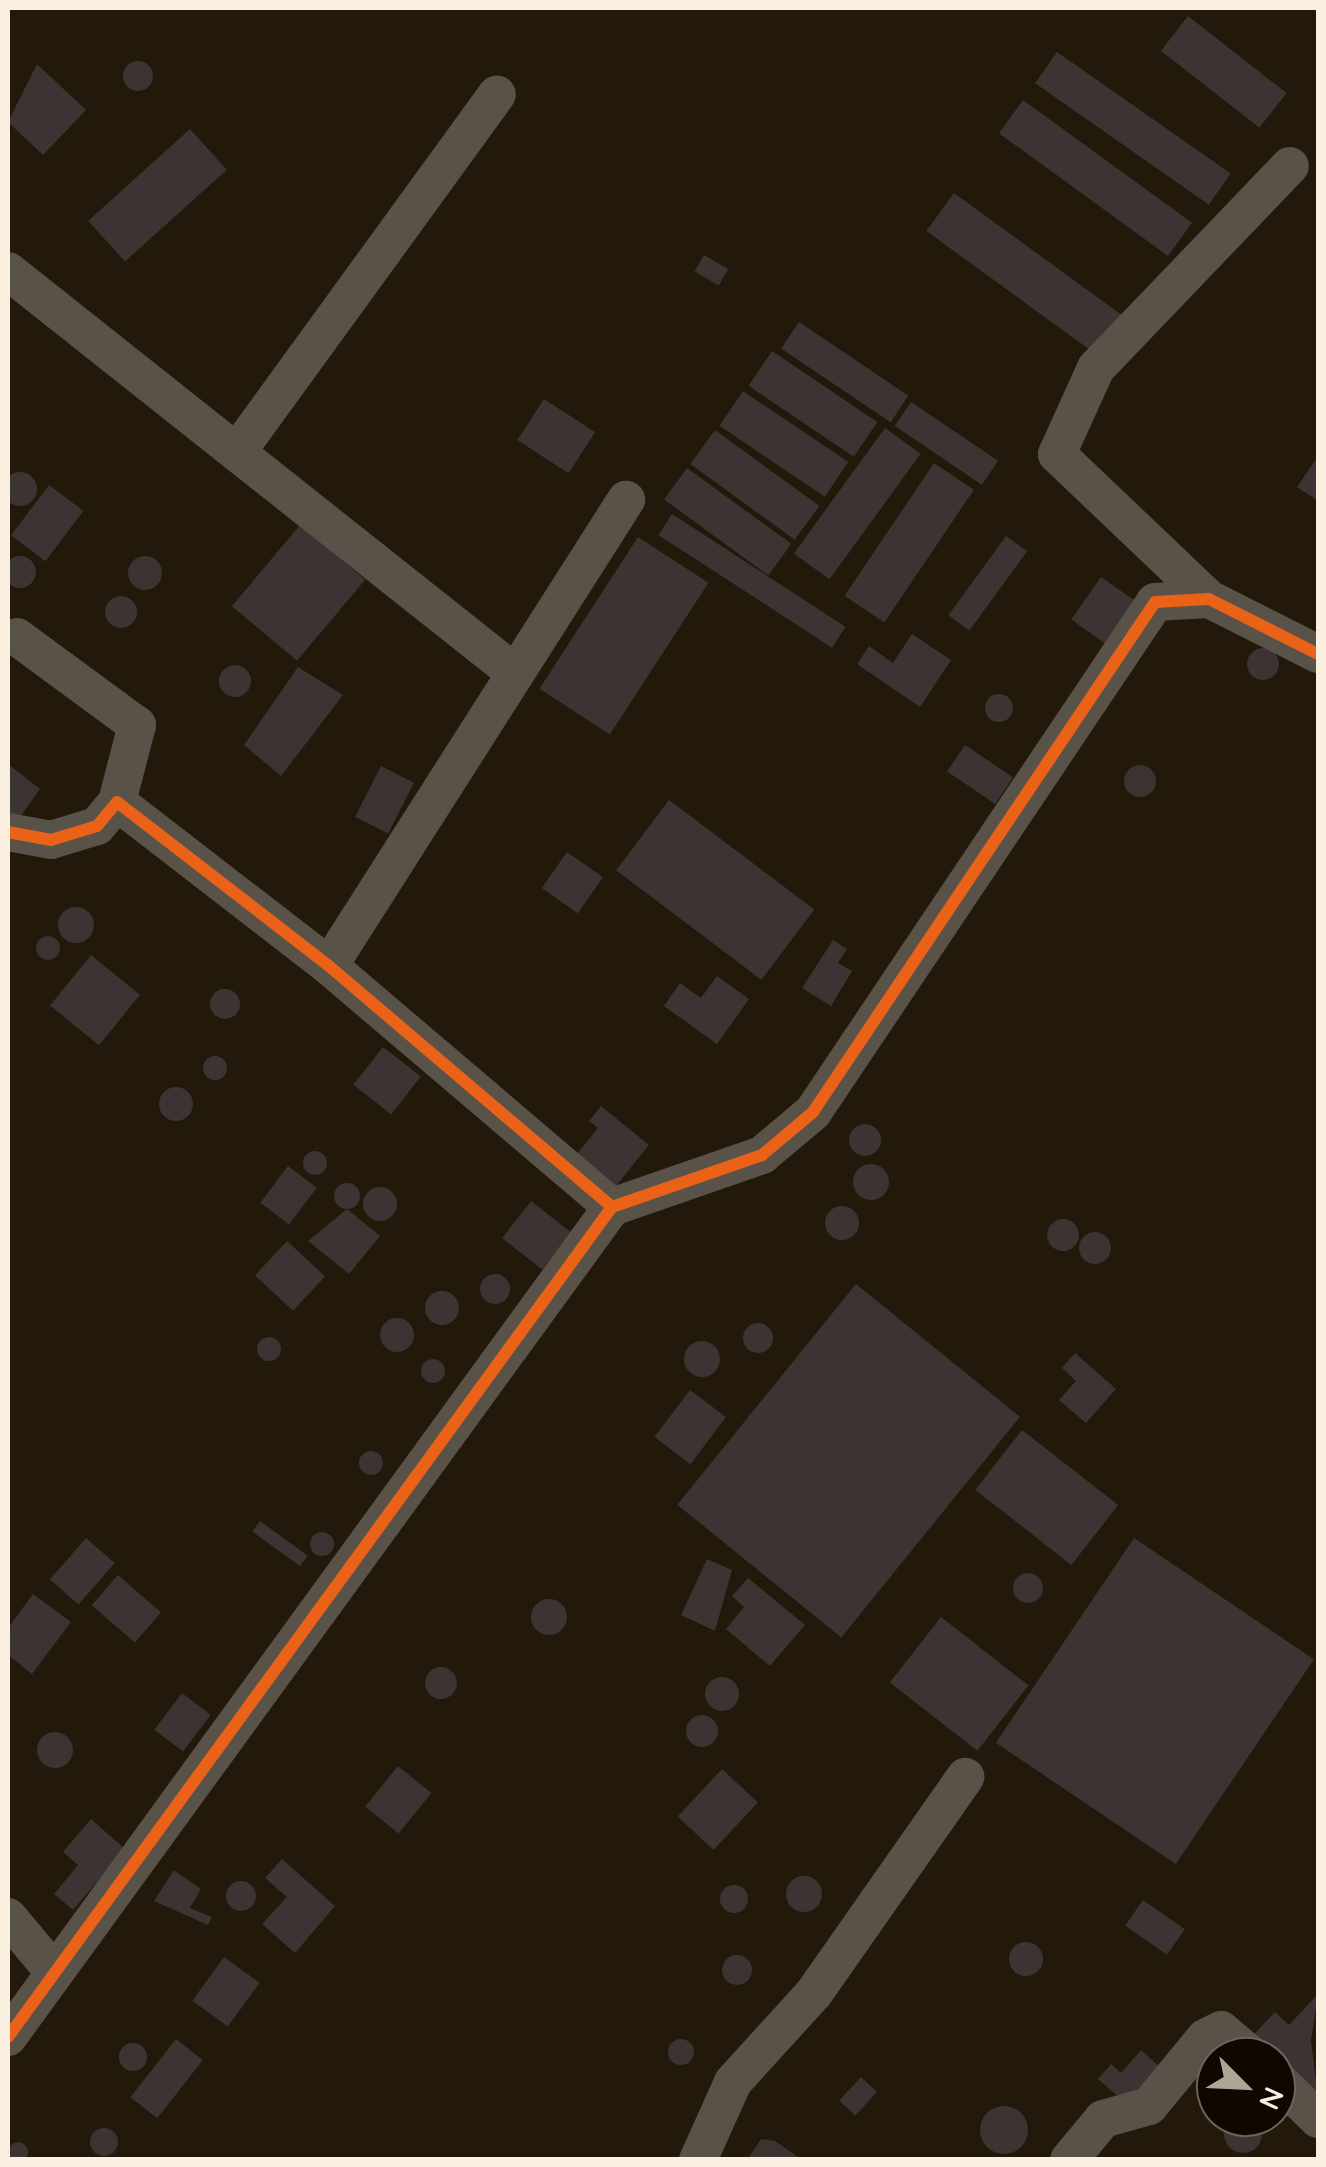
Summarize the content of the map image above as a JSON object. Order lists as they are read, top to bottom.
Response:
{
  "north": "bottom right"
}
